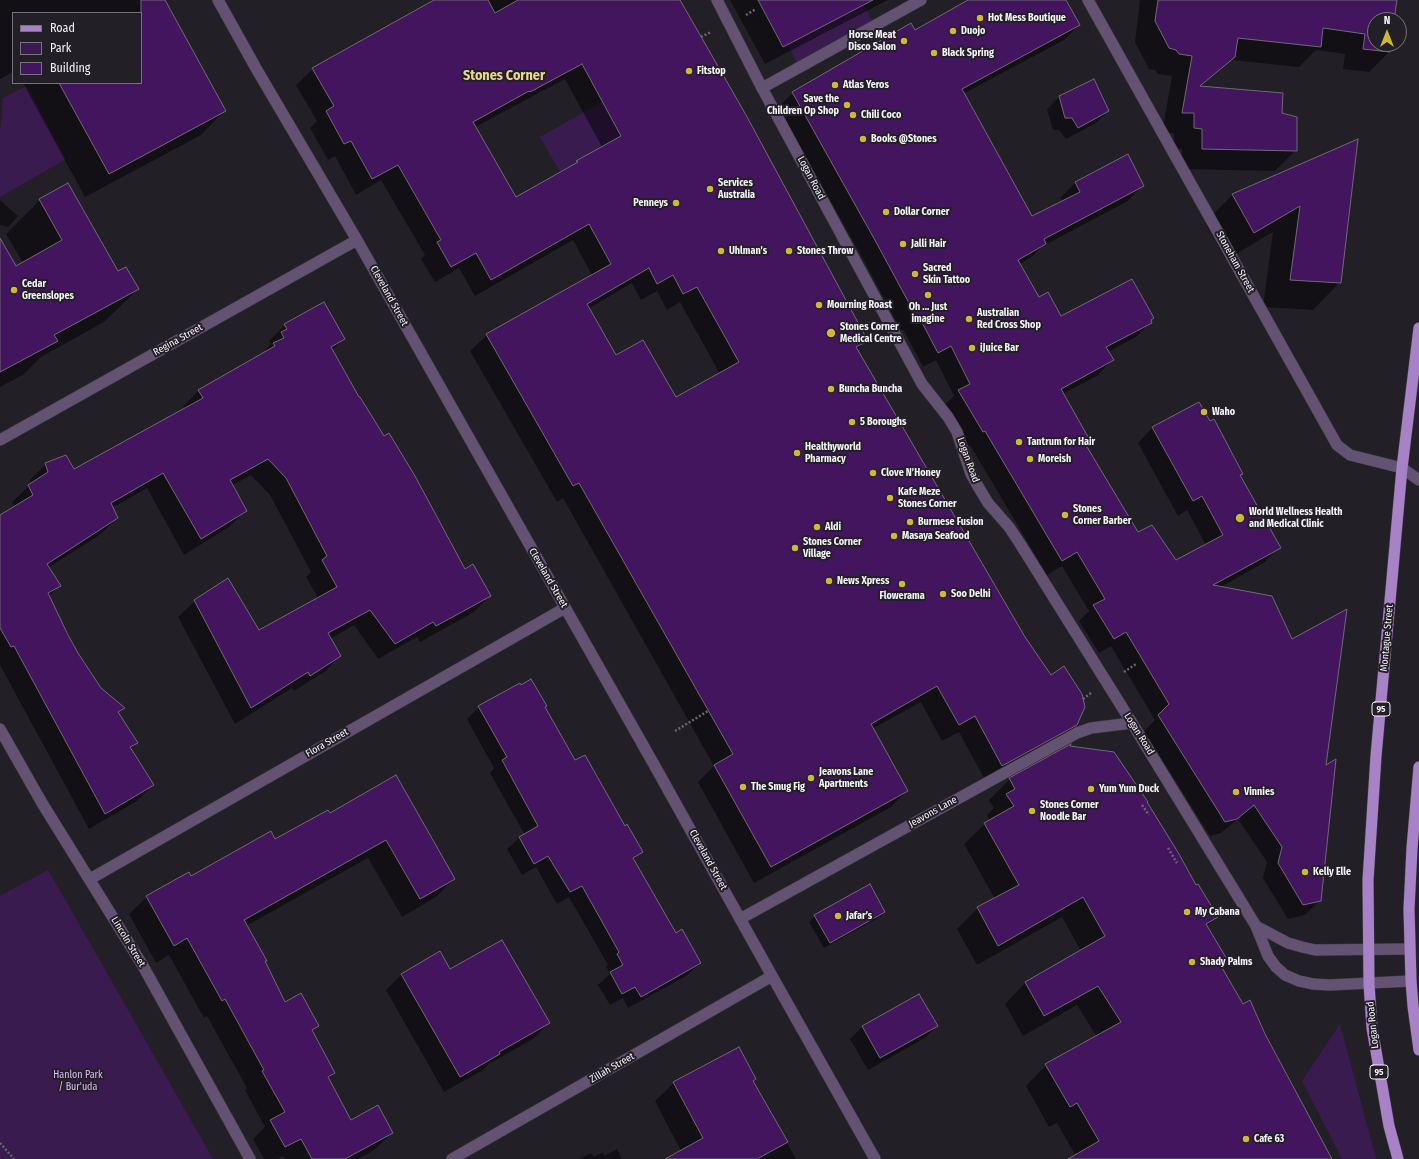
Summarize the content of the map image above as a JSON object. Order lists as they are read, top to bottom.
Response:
{
  "streets": {
    "main road": ["Logan Road", "Montague Street", "95"],
    "street": [
      "Stoneham Street",
      "Cleveland Street",
      "Regina Street",
      "Flora Street",
      "Jeavons Lane",
      "Lincoln Street",
      "Zillah Street"
    ]
  },
  "crossings": [
    ["Logan Road", "Montague Street"],
    ["Logan Road", "Jeavons Lane"],
    ["Stoneham Street", "Montague Street"],
    ["Cleveland Street", "Regina Street"],
    ["Cleveland Street", "Flora Street"],
    ["Cleveland Street", "Jeavons Lane"],
    ["Cleveland Street", "Zillah Street"],
    ["Flora Street", "Lincoln Street"]
  ],
  "districts": ["Stones Corner"],
  "parks": ["Hanlon Park / Bur'uda"],
  "places": [
    "Hot Mess Boutique",
    "Duojo",
    "Horse Meat Disco Salon",
    "Black Spring",
    "Fitstop",
    "Atlas Yeros",
    "Save the Children Op Shop",
    "Chili Coco",
    "Books @Stones",
    "Services Australia",
    "Penneys",
    "Dollar Corner",
    "Jalli Hair",
    "Uhlman’s",
    "Stones Throw",
    "Sacred Skin Tattoo",
    "Cedar Greenslopes",
    "Oh ... Just imagine",
    "Mourning Roast",
    "Australian Red Cross Shop",
    "Stones Corner Medical Centre",
    "iJuice Bar",
    "Buncha Buncha",
    "Waho",
    "5 Boroughs",
    "Tantrum for Hair",
    "Healthyworld Pharmacy",
    "Moreish",
    "Clove N’Honey",
    "Kafe Meze Stones Corner",
    "Stones Corner Barber",
    "World Wellness Health and Medical Clinic",
    "Burmese Fusion",
    "Aldi",
    "Masaya Seafood",
    "Stones Corner Village",
    "News Xpress",
    "Flowerama",
    "Soo Delhi",
    "Jeavons Lane Apartments",
    "The Smug Fig",
    "Yum Yum Duck",
    "Vinnies",
    "Stones Corner Noodle Bar",
    "Kelly Elle",
    "My Cabana",
    "Jafar’s",
    "Shady Palms",
    "Cafe 63"
  ],
  "legend": ["Road", "Park", "Building"],
  "north": "top"
}
